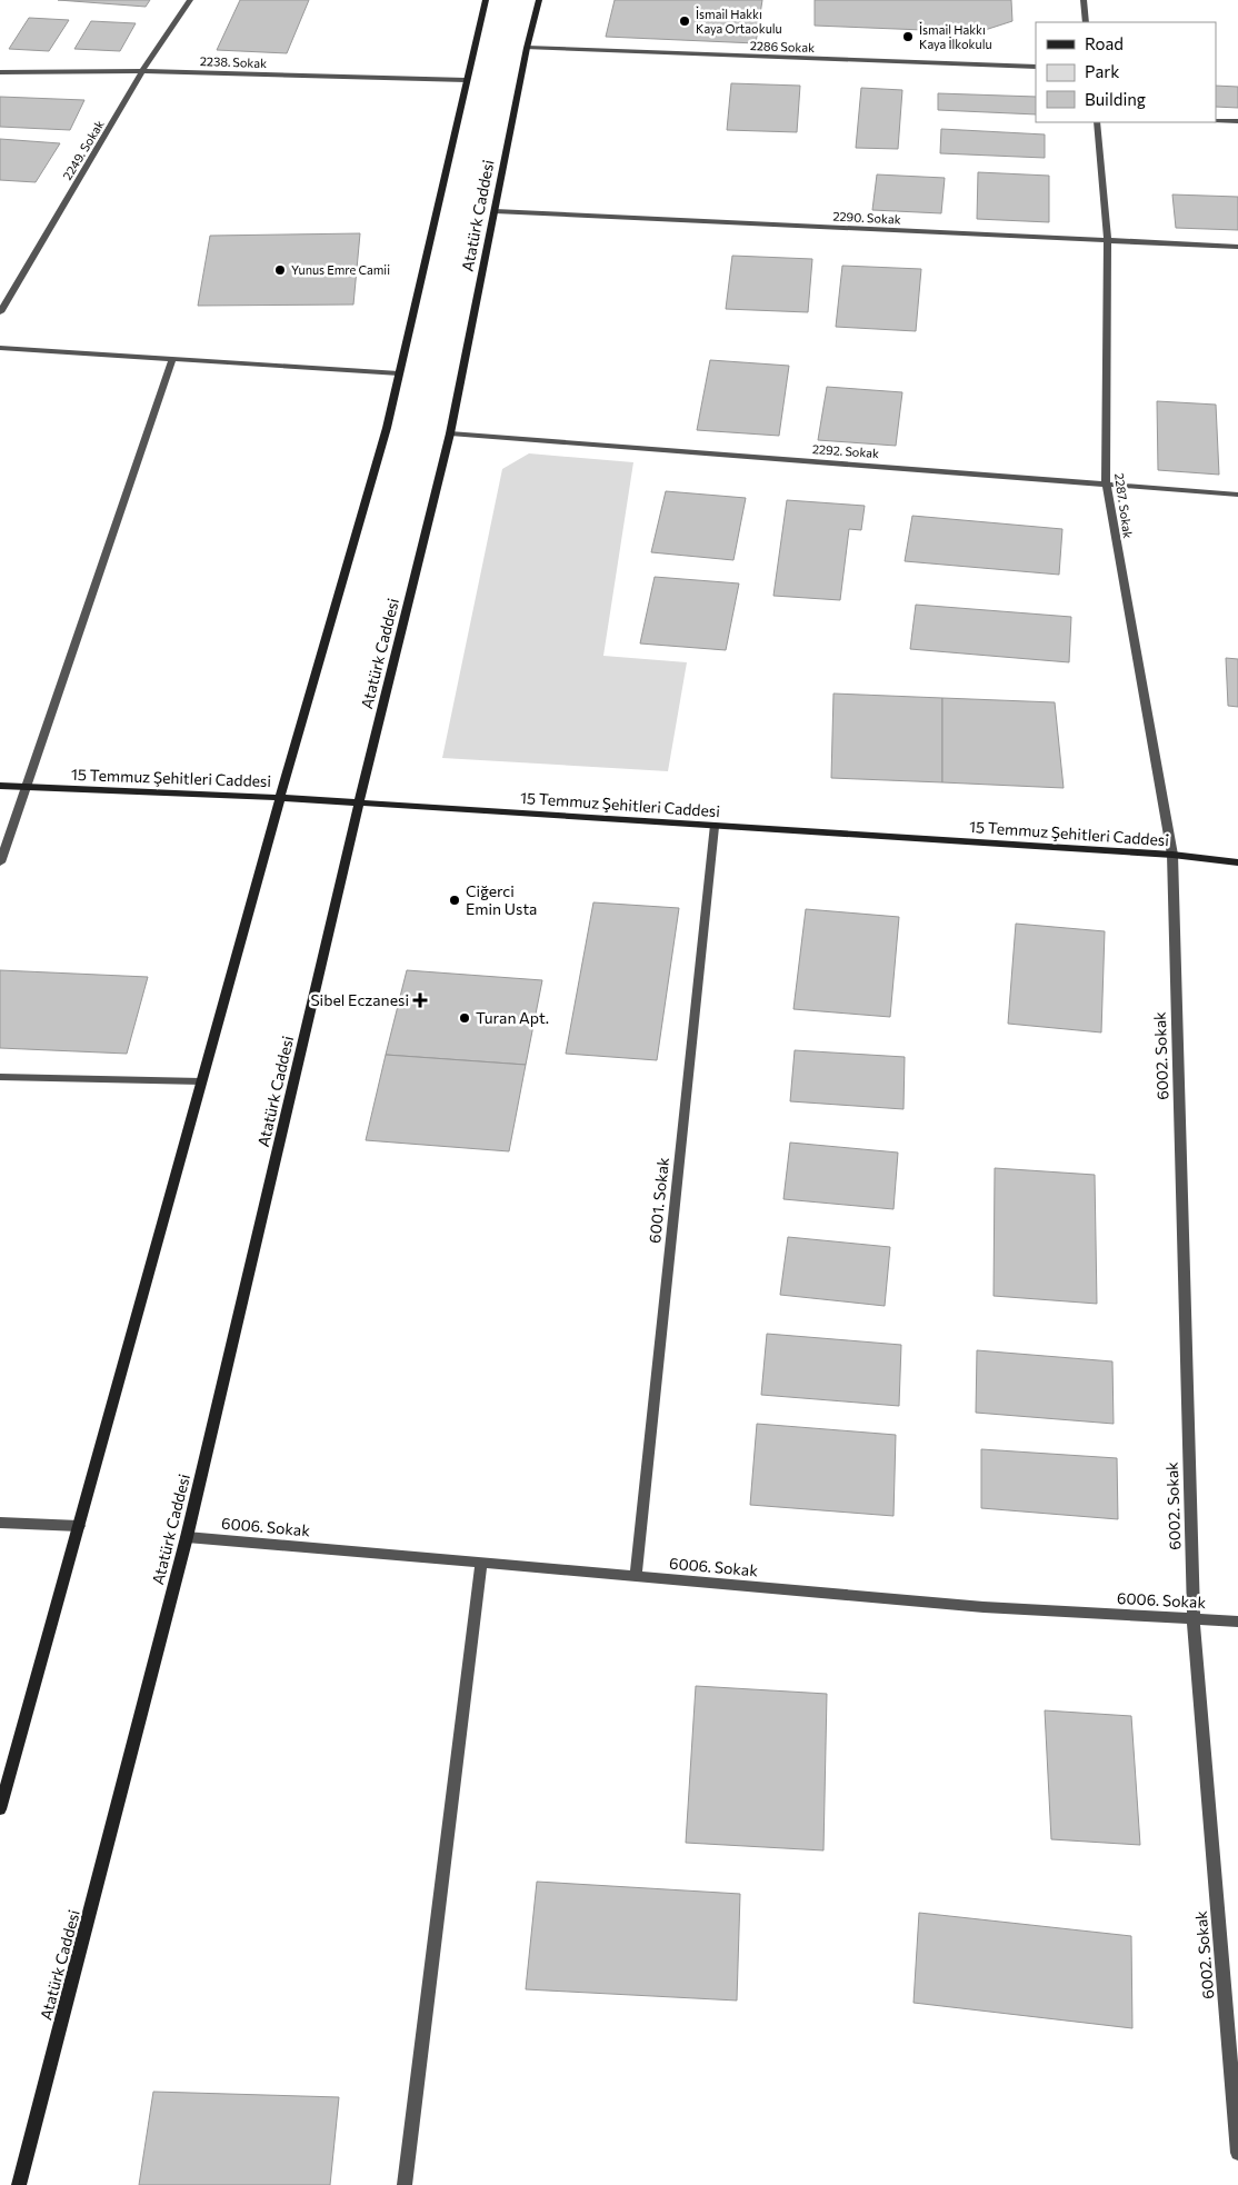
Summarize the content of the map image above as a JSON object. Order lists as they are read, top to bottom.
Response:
{
  "streets": {
    "main road": ["Atatürk Caddesi", "15 Temmuz Şehitleri Caddesi"],
    "street": [
      "2286 Sokak",
      "2238. Sokak",
      "2249. Sokak",
      "2290. Sokak",
      "2292. Sokak",
      "2287. Sokak",
      "6002. Sokak",
      "6001. Sokak",
      "6006. Sokak"
    ]
  },
  "crossings": [
    ["2286 Sokak", "Atatürk Caddesi"],
    ["2238. Sokak", "2249. Sokak"],
    ["Atatürk Caddesi", "2290. Sokak"],
    ["Atatürk Caddesi", "2292. Sokak"],
    ["Atatürk Caddesi", "15 Temmuz Şehitleri Caddesi"],
    ["Atatürk Caddesi", "6006. Sokak"],
    ["2290. Sokak", "2287. Sokak"],
    ["2292. Sokak", "2287. Sokak"],
    ["2287. Sokak", "15 Temmuz Şehitleri Caddesi"],
    ["2287. Sokak", "6002. Sokak"],
    ["15 Temmuz Şehitleri Caddesi", "6002. Sokak"],
    ["15 Temmuz Şehitleri Caddesi", "6001. Sokak"],
    ["6002. Sokak", "6006. Sokak"],
    ["6001. Sokak", "6006. Sokak"]
  ],
  "places": {
    "other": [
      "İsmail Hakkı Kaya Ortaokulu",
      "İsmail Hakkı Kaya İlkokulu",
      "Yunus Emre Camii",
      "Ciğerci Emin Usta",
      "Turan Apt."
    ],
    "health": ["Sibel Eczanesi"]
  },
  "legend": ["Road", "Park", "Building"]
}
